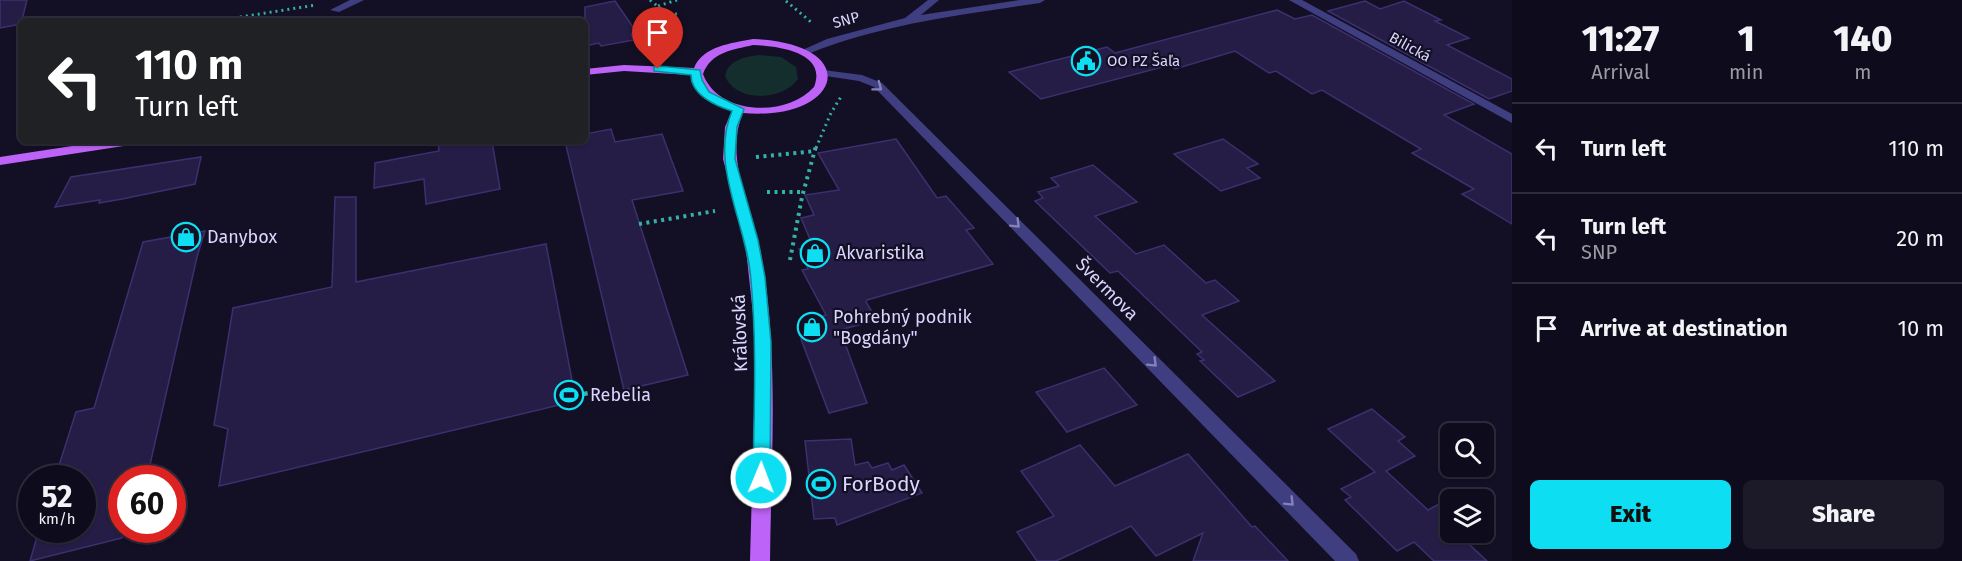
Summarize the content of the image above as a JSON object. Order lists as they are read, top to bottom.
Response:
{
  "streets": {
    "main road": ["Kráľovská"],
    "street": ["SNP", "Bilická", "Švermova"]
  },
  "crossings": [
    ["SNP", "Švermova"],
    ["SNP", "Kráľovská"],
    ["Švermova", "Kráľovská"]
  ],
  "one_way": ["Švermova"],
  "places": {
    "public building": ["OO PZ Šaľa"],
    "shop": ["Danybox", "Akvaristika", "Pohrebný podnik \"Bogdány\""],
    "sports": ["Rebelia", "ForBody"]
  },
  "page": {
    "eta": [
      "11:27",
      "Arrival",
      "1",
      "min",
      "140",
      "m"
    ],
    "turn": ["110 m", "Turn left"],
    "list": [
      {
        "name": "Turn left",
        "value": "110 m"
      },
      {
        "name": "Turn left",
        "note": "SNP",
        "value": "20 m"
      },
      {
        "name": "Arrive at destination",
        "value": "10 m"
      }
    ],
    "speed": "52 km/h",
    "limit": "60",
    "buttons": ["Exit", "Share"]
  }
}
